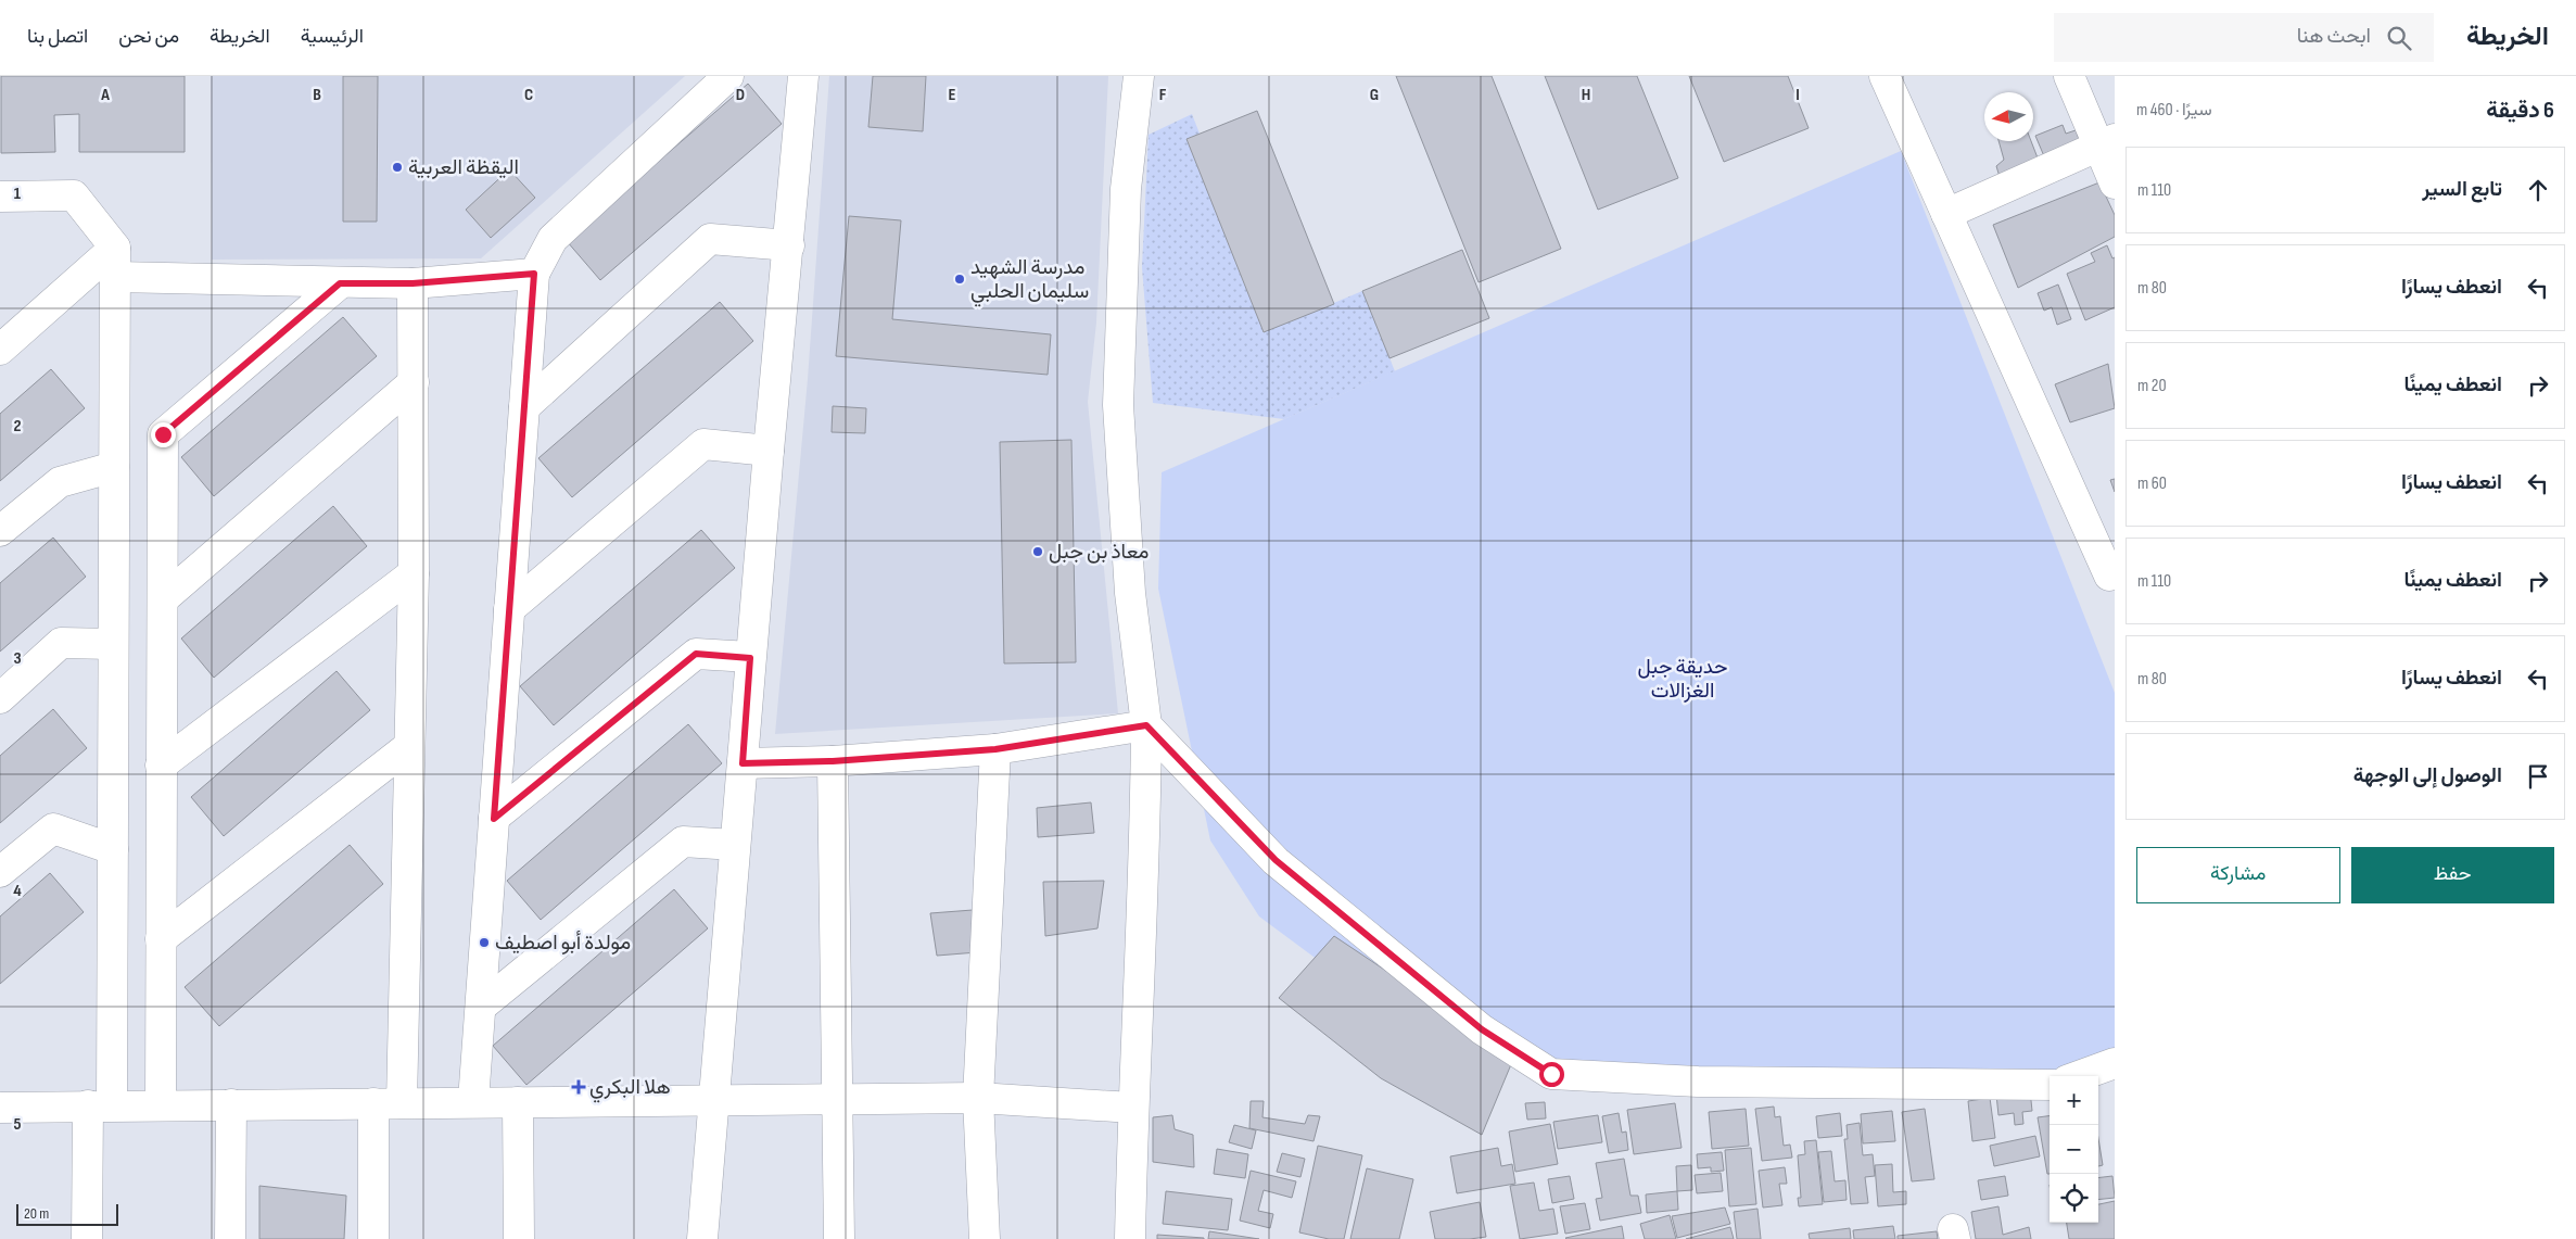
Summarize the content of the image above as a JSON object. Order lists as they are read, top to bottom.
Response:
{
  "parks": ["حديقة جبل الغزالات"],
  "places": {
    "other": [
      "اليقظة العربية",
      "مدرسة الشهيد سليمان الحلبي",
      "معاذ بن جبل",
      "مولدة أبو اصطيف"
    ],
    "health": ["هلا البكري"]
  },
  "scale_bar": "20 m",
  "north": "left",
  "page": {
    "header": "الخريطة",
    "search": "ابحث هنا",
    "nav": [
      "الرئيسية",
      "الخريطة",
      "من نحن",
      "اتصل بنا"
    ],
    "heading": ["6 دقيقة", "سيرًا · 460 m"],
    "list": [
      ["تابع السير", "110 m"],
      ["انعطف يسارًا", "80 m"],
      ["انعطف يمينًا", "20 m"],
      ["انعطف يسارًا", "60 m"],
      ["انعطف يمينًا", "110 m"],
      ["انعطف يسارًا", "80 m"],
      "الوصول إلى الوجهة"
    ],
    "buttons": ["حفظ", "مشاركة"],
    "map_buttons": ["+", "−"],
    "scale": "20 m"
  },
  "grid": {
    "columns": [
      "A",
      "B",
      "C",
      "D",
      "E",
      "F",
      "G",
      "H",
      "I"
    ],
    "rows": [
      "1",
      "2",
      "3",
      "4",
      "5"
    ]
  }
}
